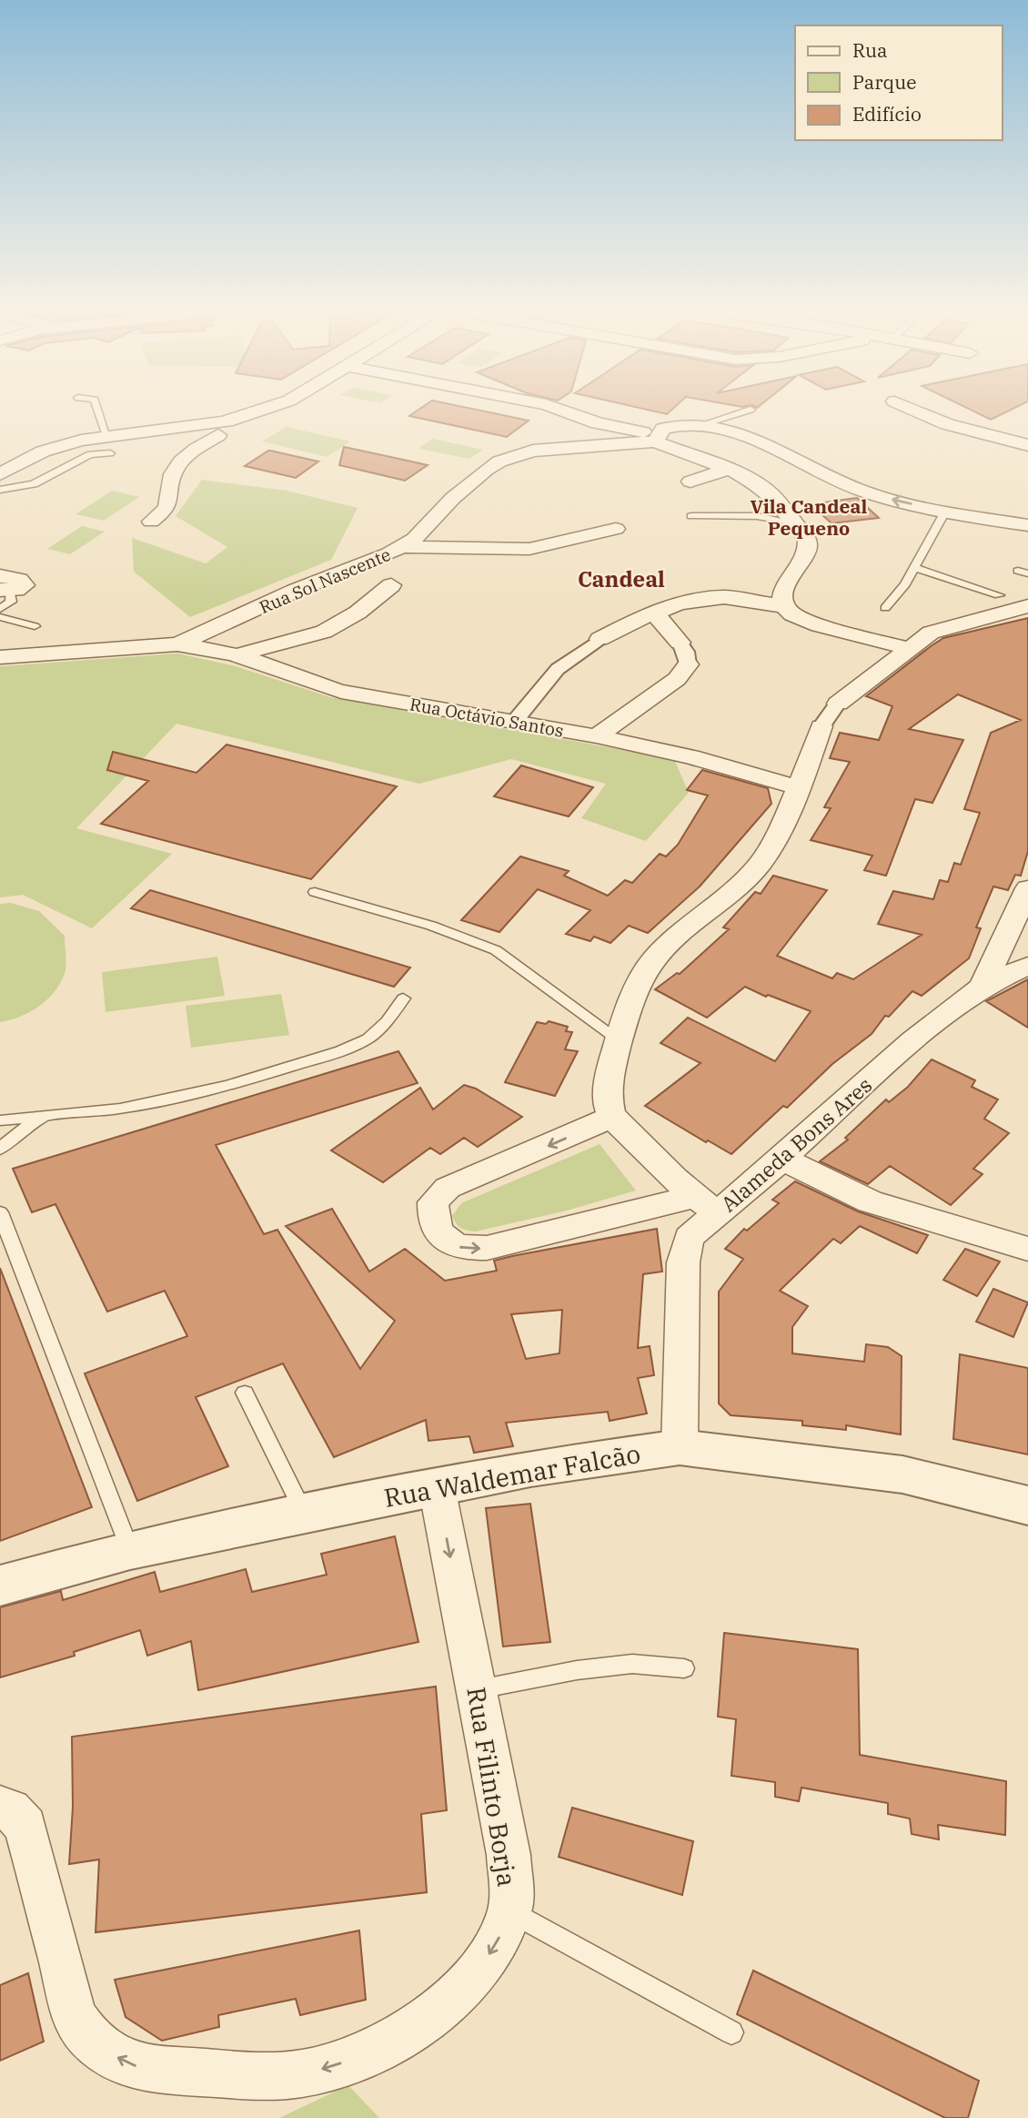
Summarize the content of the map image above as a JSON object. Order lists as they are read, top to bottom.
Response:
{
  "streets": {
    "street": [
      "Rua Sol Nascente",
      "Rua Octávio Santos",
      "Alameda Bons Ares",
      "Rua Waldemar Falcão",
      "Rua Filinto Borja"
    ]
  },
  "crossings": [
    ["Rua Sol Nascente", "Rua Octávio Santos"],
    ["Alameda Bons Ares", "Rua Waldemar Falcão"],
    ["Rua Waldemar Falcão", "Rua Filinto Borja"]
  ],
  "districts": ["Vila Candeal Pequeno", "Candeal"],
  "legend": ["Rua", "Parque", "Edifício"]
}
